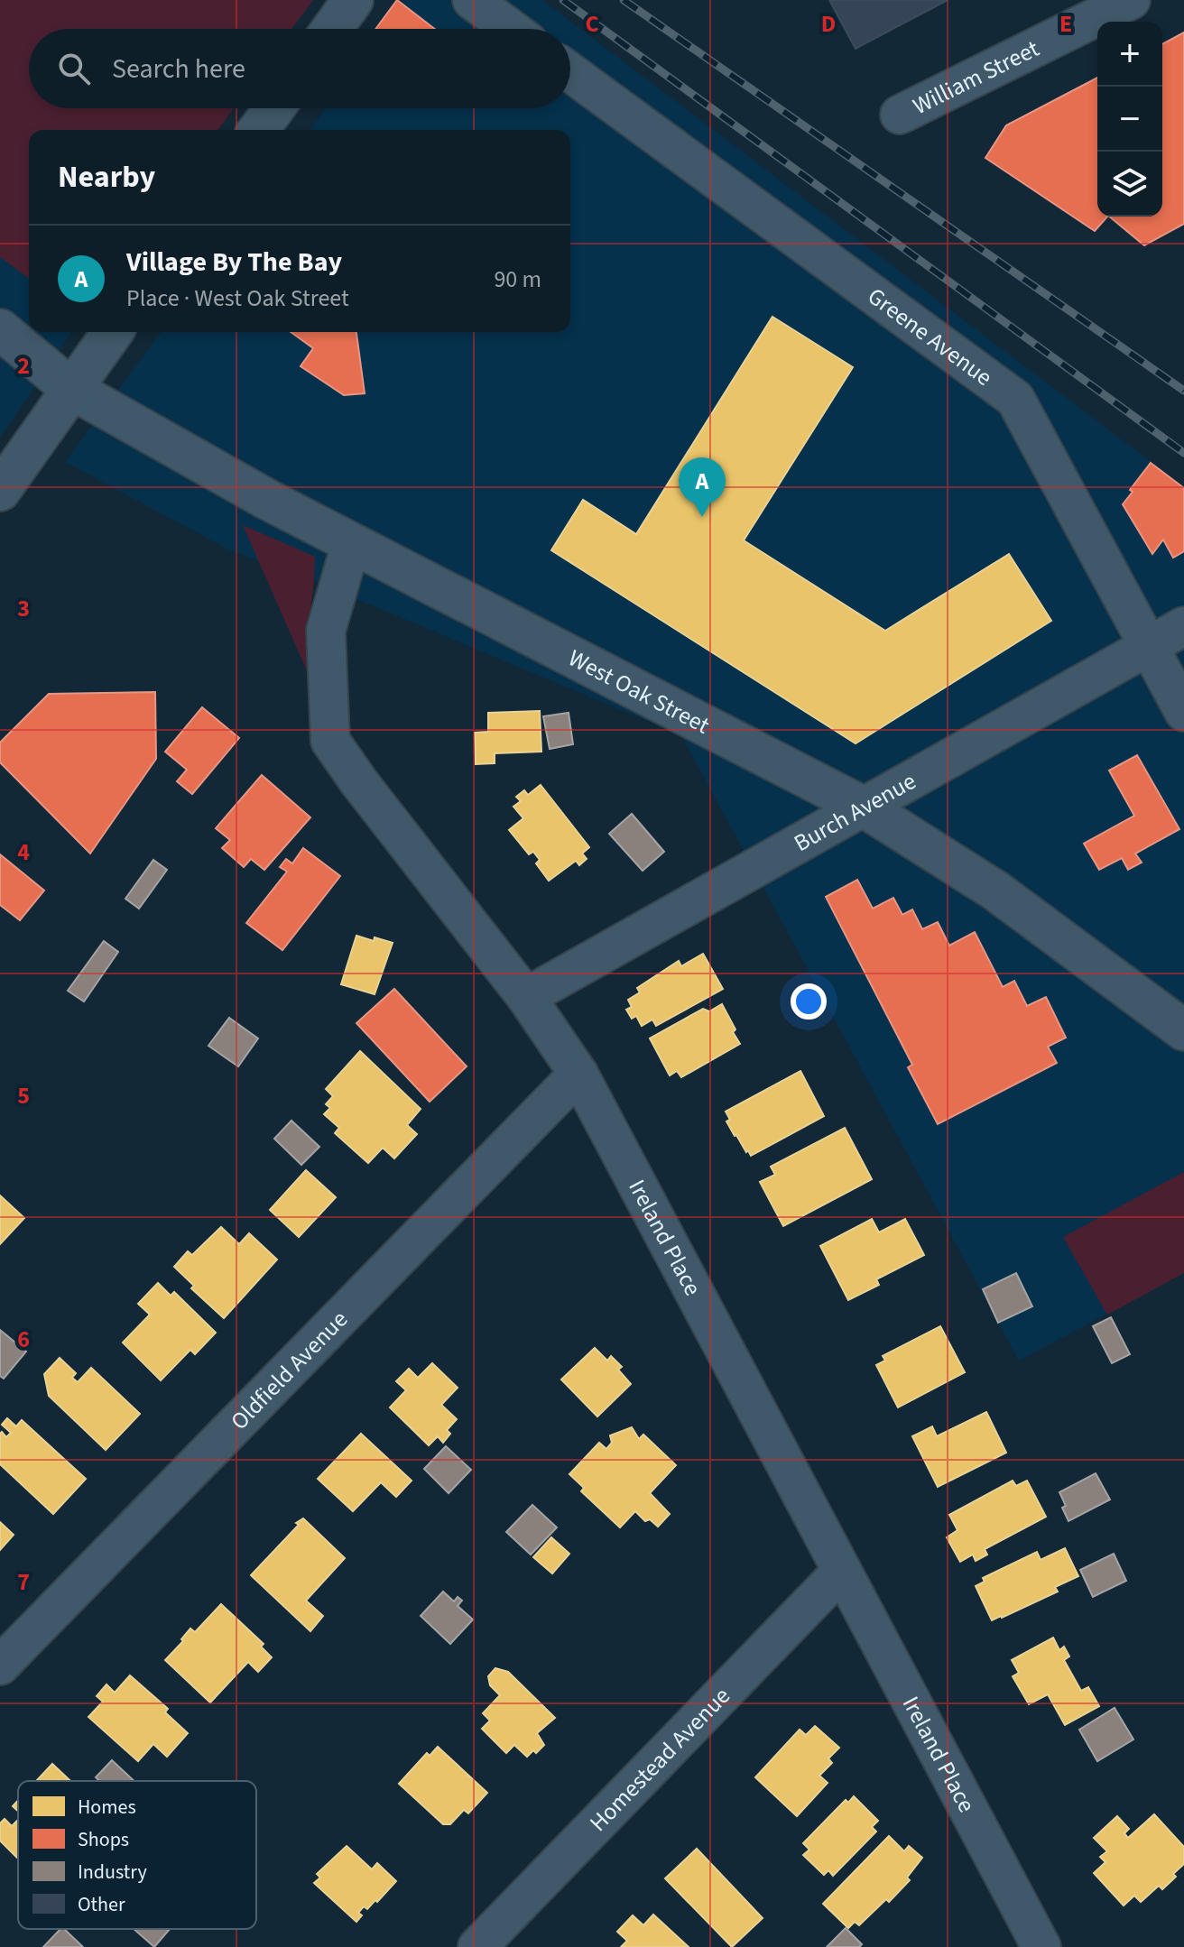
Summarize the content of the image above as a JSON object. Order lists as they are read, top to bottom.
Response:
{
  "streets": {
    "main road": ["West Oak Street"],
    "street": [
      "William Street",
      "Greene Avenue",
      "Burch Avenue",
      "Ireland Place",
      "Oldfield Avenue",
      "Homestead Avenue"
    ]
  },
  "crossings": [
    ["Greene Avenue", "Burch Avenue"],
    ["West Oak Street", "Burch Avenue"],
    ["West Oak Street", "Ireland Place"],
    ["Burch Avenue", "Ireland Place"],
    ["Ireland Place", "Oldfield Avenue"],
    ["Ireland Place", "Homestead Avenue"]
  ],
  "legend": [
    "Homes",
    "Shops",
    "Industry",
    "Other"
  ],
  "page": {
    "map_buttons": ["+", "−"],
    "search": "Search here",
    "heading": "Nearby",
    "list": [
      {
        "mark": "A",
        "name": "Village By The Bay",
        "note": "Place · West Oak Street",
        "value": "90 m"
      }
    ],
    "pins": "A"
  },
  "grid": {
    "columns": ["C", "D", "E"],
    "rows": [
      "2",
      "3",
      "4",
      "5",
      "6",
      "7"
    ]
  }
}
